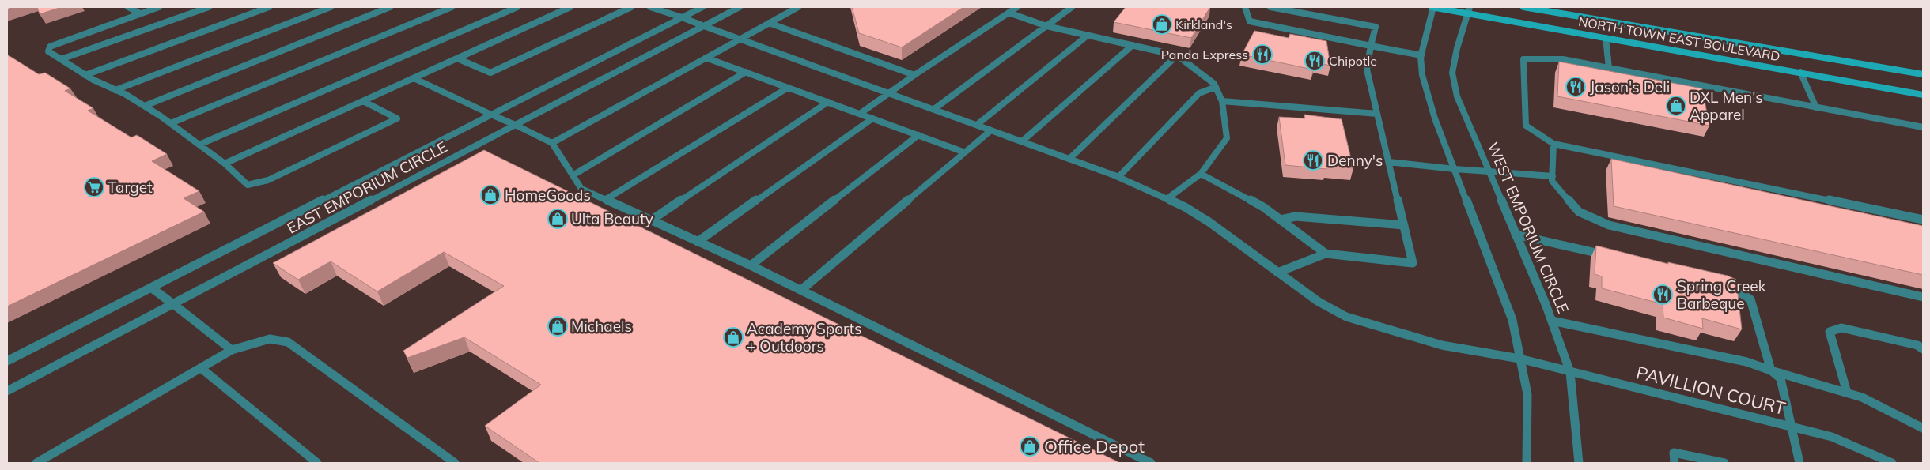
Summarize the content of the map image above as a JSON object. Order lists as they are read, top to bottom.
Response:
{
  "streets": {
    "main road": ["NORTH TOWN EAST BOULEVARD"],
    "street": ["EAST EMPORIUM CIRCLE", "WEST EMPORIUM CIRCLE", "PAVILLION COURT"]
  },
  "crossings": [
    ["NORTH TOWN EAST BOULEVARD", "WEST EMPORIUM CIRCLE"],
    ["EAST EMPORIUM CIRCLE", "PAVILLION COURT"],
    ["WEST EMPORIUM CIRCLE", "PAVILLION COURT"]
  ],
  "places": {
    "shop": [
      "Kirkland's",
      "DXL Men's Apparel",
      "HomeGoods",
      "Ulta Beauty",
      "Michaels",
      "Academy Sports + Outdoors",
      "Office Depot"
    ],
    "restaurant": [
      "Panda Express",
      "Chipotle",
      "Jason's Deli",
      "Denny's",
      "Spring Creek Barbeque"
    ],
    "supermarket": ["Target"]
  }
}
